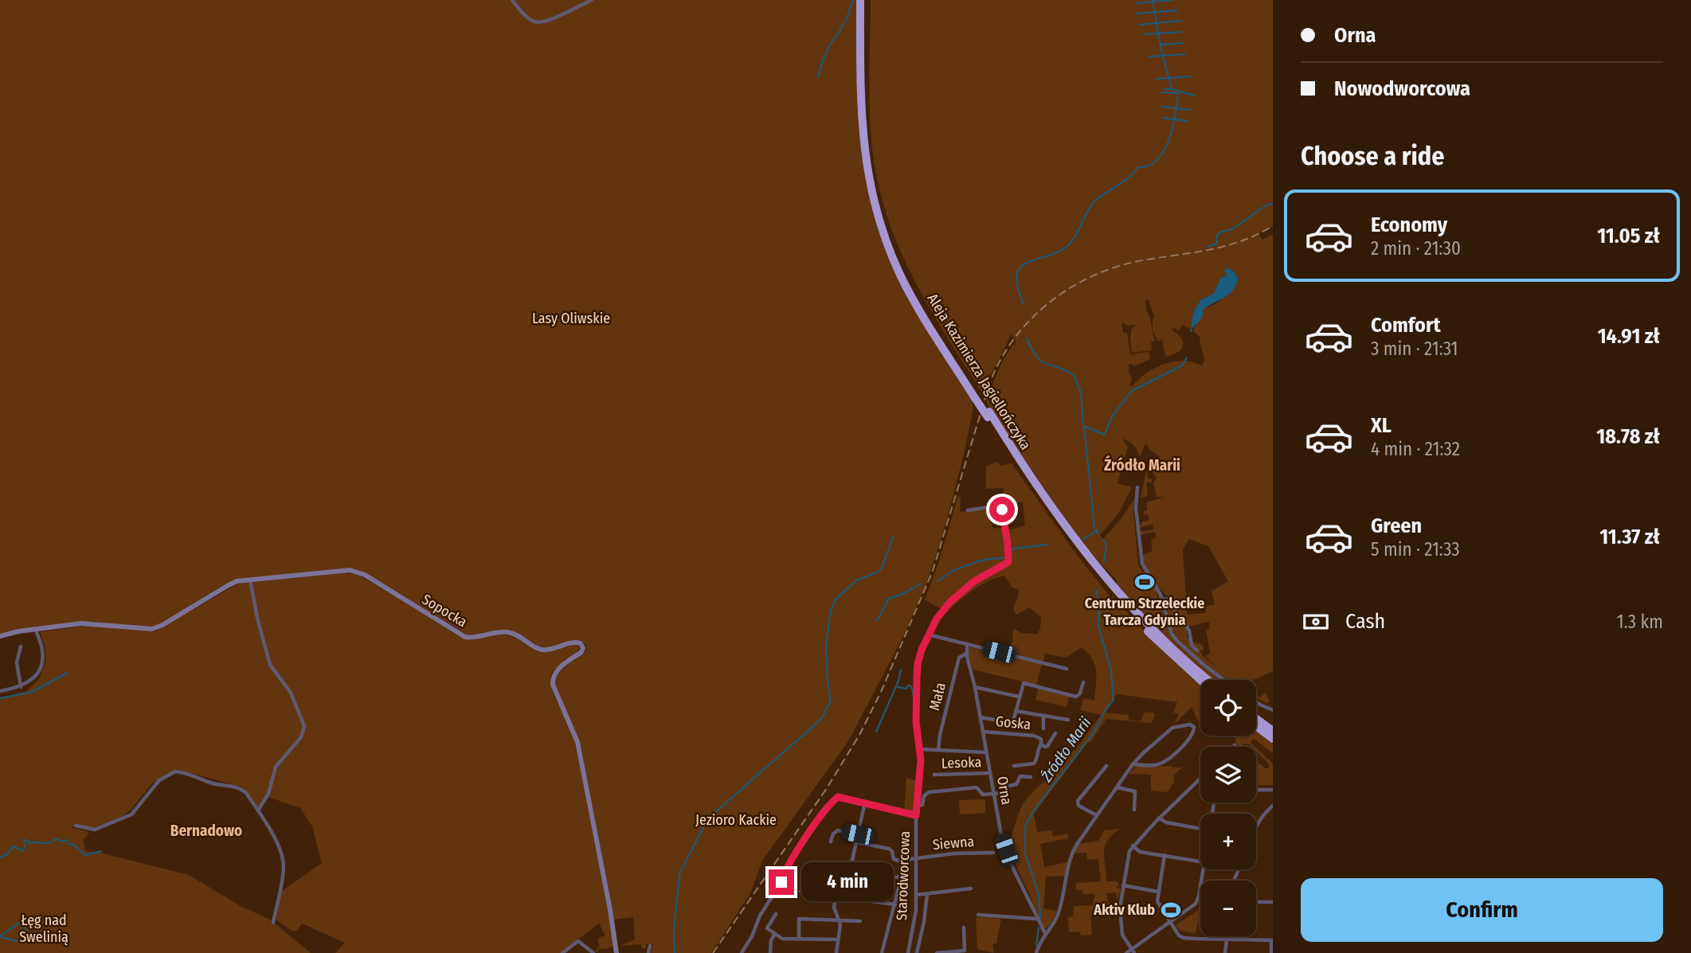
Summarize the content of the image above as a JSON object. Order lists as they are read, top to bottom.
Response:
{
  "streets": {
    "highway": ["Aleja Kazimierza Jagiellończyka"],
    "main road": ["Sopocka"],
    "street": [
      "Mała",
      "Goska",
      "Lesoka",
      "Orna",
      "Siewna",
      "Starodworcowa"
    ]
  },
  "crossings": [
    ["Mała", "Orna"],
    ["Goska", "Orna"],
    ["Lesoka", "Orna"],
    ["Siewna", "Starodworcowa"]
  ],
  "districts": ["Źródło Marii", "Bernadowo"],
  "water": ["Źródło Marii"],
  "parks": ["Lasy Oliwskie", "Jezioro Kackie", "Łęg nad Swelinią"],
  "places": {
    "sports": ["Centrum Strzeleckie Tarcza Gdynia", "Aktiv Klub"]
  },
  "page": {
    "banner": ["Orna", "Nowodworcowa"],
    "heading": "Choose a ride",
    "list": [
      {
        "name": "Economy",
        "note": "2 min · 21:30",
        "value": "11.05 zł"
      },
      {
        "name": "Comfort",
        "note": "3 min · 21:31",
        "value": "14.91 zł"
      },
      {
        "name": "XL",
        "note": "4 min · 21:32",
        "value": "18.78 zł"
      },
      {
        "name": "Green",
        "note": "5 min · 21:33",
        "value": "11.37 zł"
      }
    ],
    "pay": ["Cash", "1.3 km"],
    "map_buttons": ["+", "−"],
    "bubble": "4 min",
    "buttons": "Confirm"
  }
}
